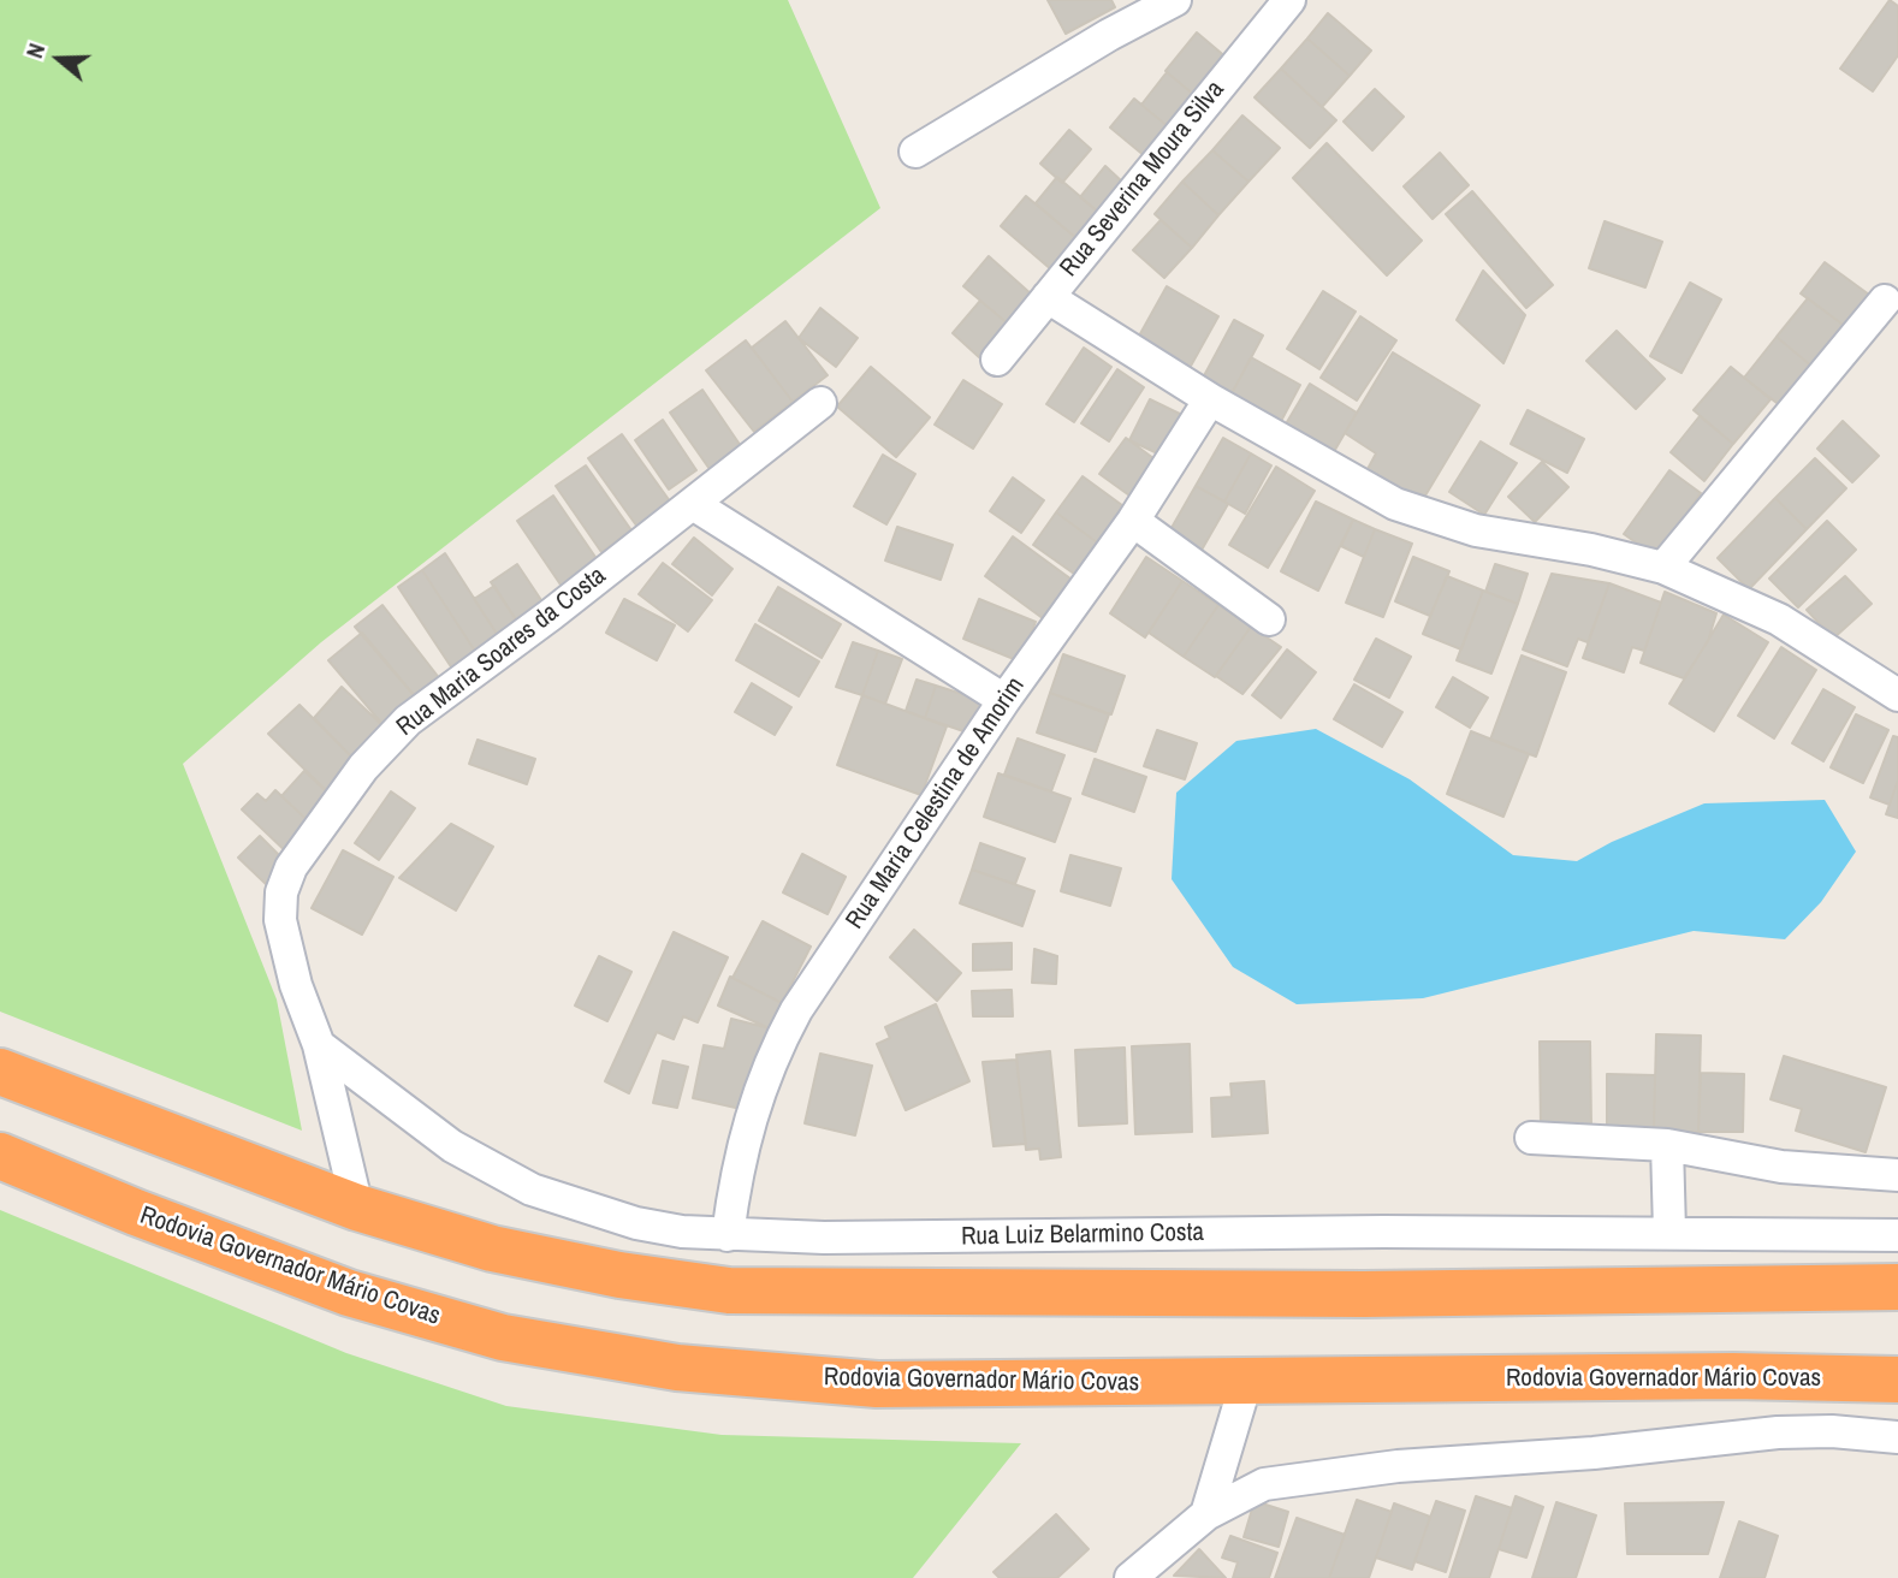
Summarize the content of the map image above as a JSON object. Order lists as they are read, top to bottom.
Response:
{
  "streets": {
    "highway": ["Rodovia Governador Mário Covas"],
    "street": [
      "Rua Severina Moura Silva",
      "Rua Maria Soares da Costa",
      "Rua Maria Celestina de Amorim",
      "Rua Luiz Belarmino Costa"
    ]
  },
  "crossings": [
    ["Rua Maria Soares da Costa", "Rua Luiz Belarmino Costa"],
    ["Rua Maria Celestina de Amorim", "Rua Luiz Belarmino Costa"]
  ],
  "north": "left"
}
